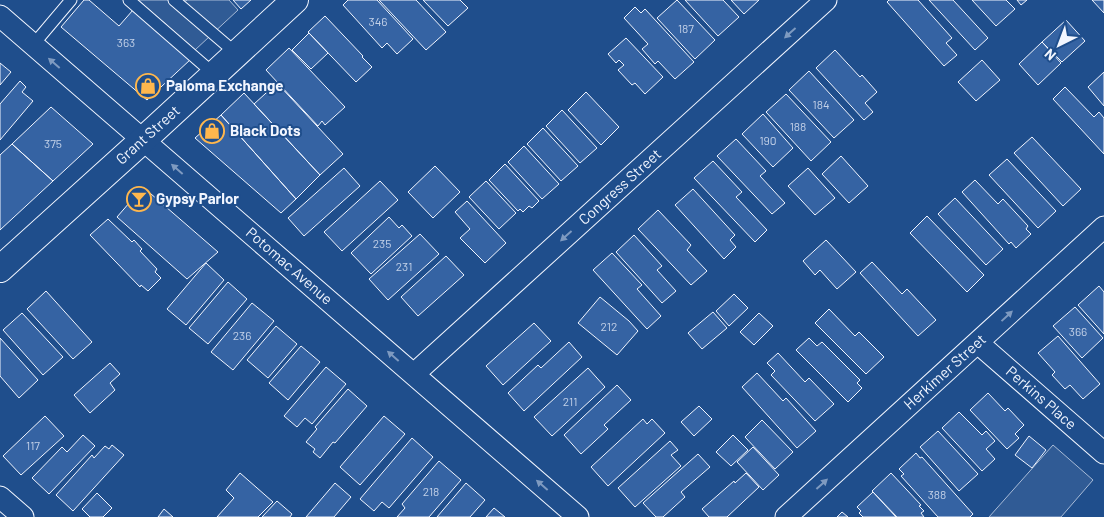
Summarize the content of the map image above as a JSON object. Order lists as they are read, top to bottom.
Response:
{
  "streets": {
    "street": [
      "Grant Street",
      "Congress Street",
      "Potomac Avenue",
      "Herkimer Street",
      "Perkins Place"
    ]
  },
  "crossings": [
    ["Grant Street", "Potomac Avenue"],
    ["Congress Street", "Potomac Avenue"],
    ["Herkimer Street", "Perkins Place"]
  ],
  "one_way": ["Congress Street", "Potomac Avenue", "Herkimer Street"],
  "places": {
    "shop": ["Paloma Exchange", "Black Dots"],
    "bar": ["Gypsy Parlor"]
  },
  "house_numbers": [
    "346",
    "187",
    "363",
    "184",
    "188",
    "190",
    "375",
    "235",
    "231",
    "212",
    "366",
    "236",
    "211",
    "117",
    "218",
    "388"
  ],
  "north": "bottom left"
}
